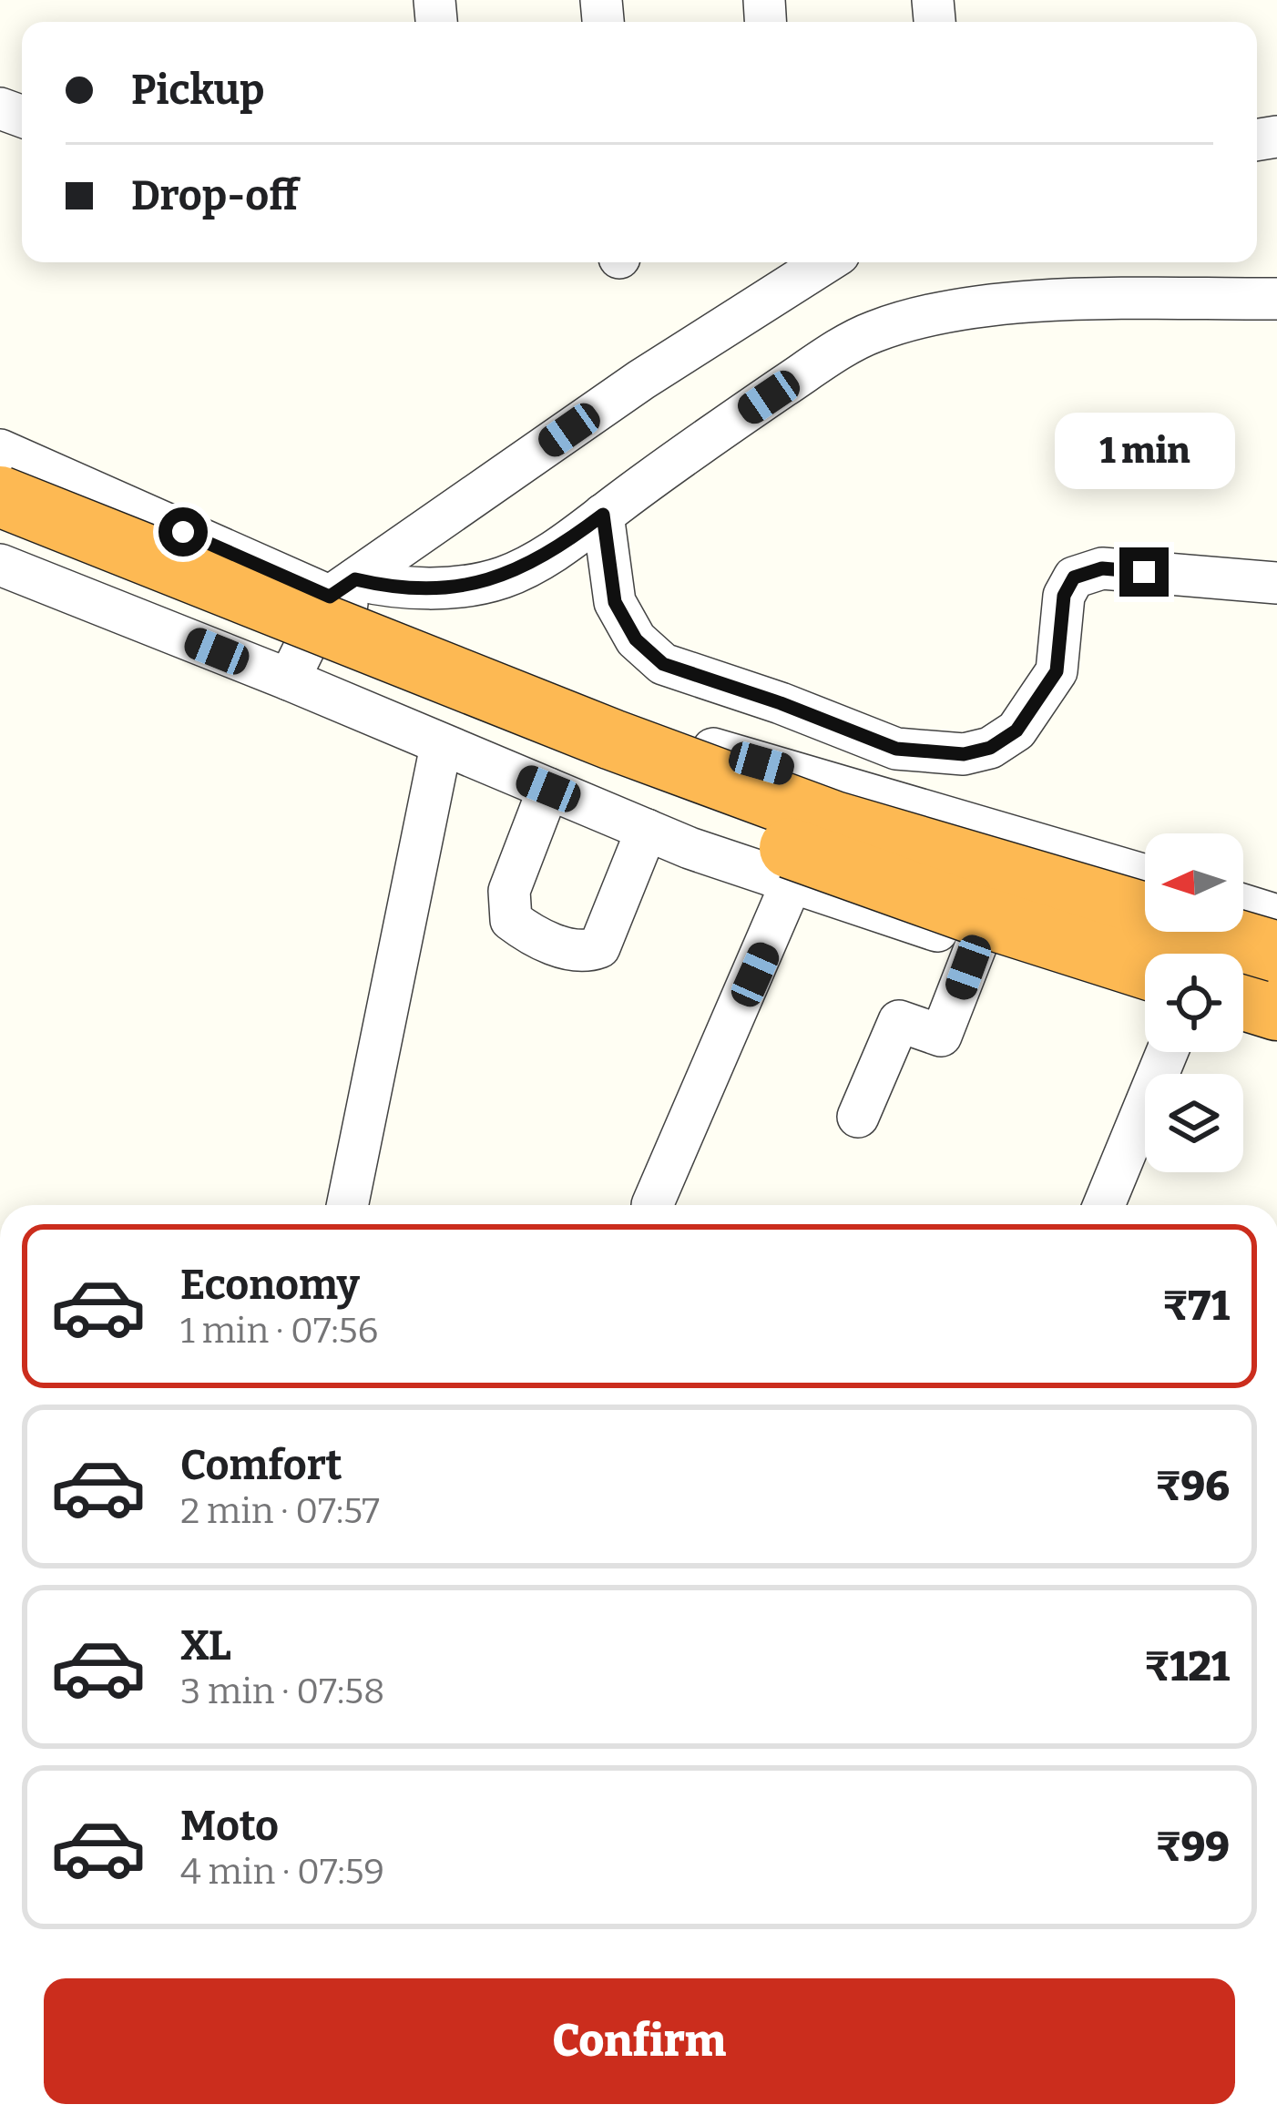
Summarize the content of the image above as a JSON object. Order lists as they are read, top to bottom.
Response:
{
  "north": "left",
  "page": {
    "banner": ["Pickup", "Drop-off"],
    "bubble": "1 min",
    "list": [
      {
        "name": "Economy",
        "note": "1 min · 07:56",
        "value": "₹71"
      },
      {
        "name": "Comfort",
        "note": "2 min · 07:57",
        "value": "₹96"
      },
      {
        "name": "XL",
        "note": "3 min · 07:58",
        "value": "₹121"
      },
      {
        "name": "Moto",
        "note": "4 min · 07:59",
        "value": "₹99"
      }
    ],
    "buttons": "Confirm"
  }
}
